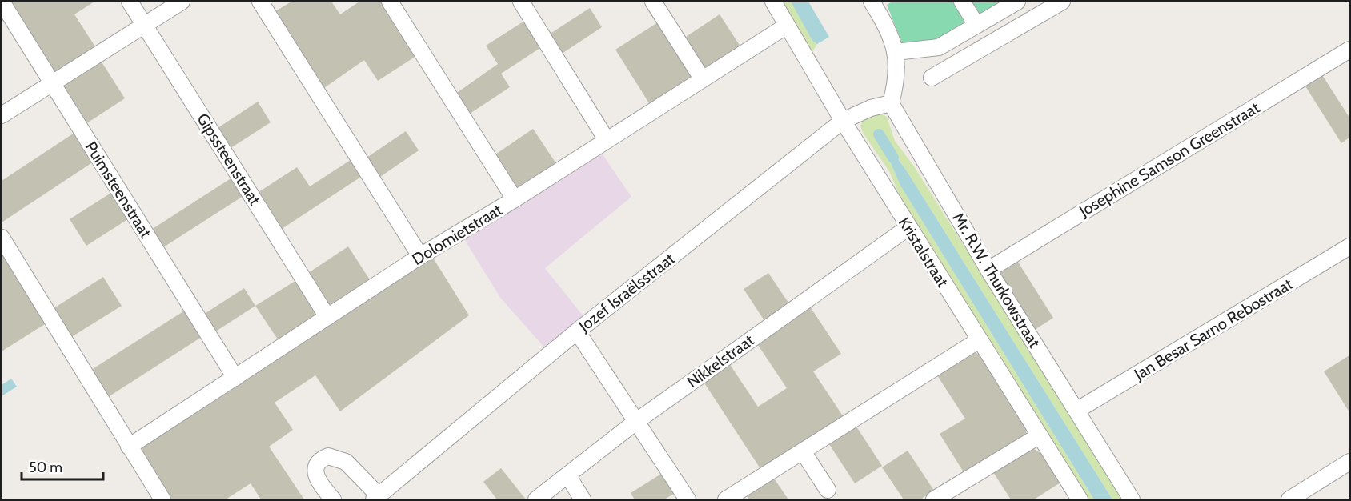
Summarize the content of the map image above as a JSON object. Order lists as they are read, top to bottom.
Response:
{
  "streets": {
    "street": [
      "Gipssteenstraat",
      "Josephine Samson Greenstraat",
      "Puimsteenstraat",
      "Dolomietstraat",
      "Kristalstraat",
      "Mr. R.W. Thurkowstraat",
      "Jozef Israëlsstraat",
      "Jan Besar Sarno Rebostraat",
      "Nikkelstraat"
    ]
  },
  "crossings": [
    ["Gipssteenstraat", "Dolomietstraat"],
    ["Josephine Samson Greenstraat", "Mr. R.W. Thurkowstraat"],
    ["Puimsteenstraat", "Dolomietstraat"],
    ["Dolomietstraat", "Kristalstraat"],
    ["Kristalstraat", "Jozef Israëlsstraat"],
    ["Kristalstraat", "Nikkelstraat"],
    ["Mr. R.W. Thurkowstraat", "Jozef Israëlsstraat"],
    ["Mr. R.W. Thurkowstraat", "Jan Besar Sarno Rebostraat"]
  ],
  "scale_bar": "50 m"
}
